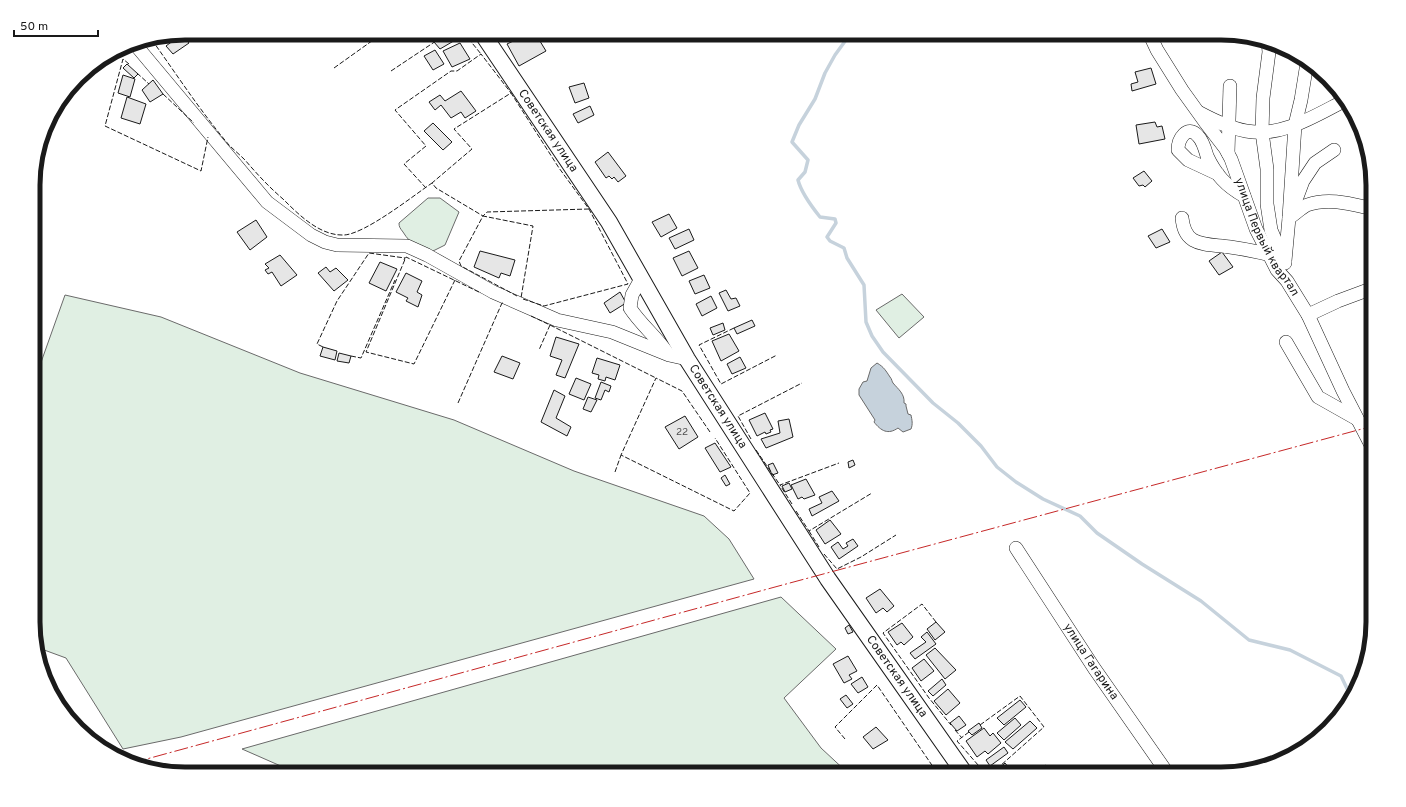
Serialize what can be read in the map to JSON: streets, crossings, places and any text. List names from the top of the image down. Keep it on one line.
{"streets":{"main road":["Советская улица"],"street":["улица Первый квартал","улица Гагарина"]},"house_numbers":["22"],"scale_bar":"50 m"}
